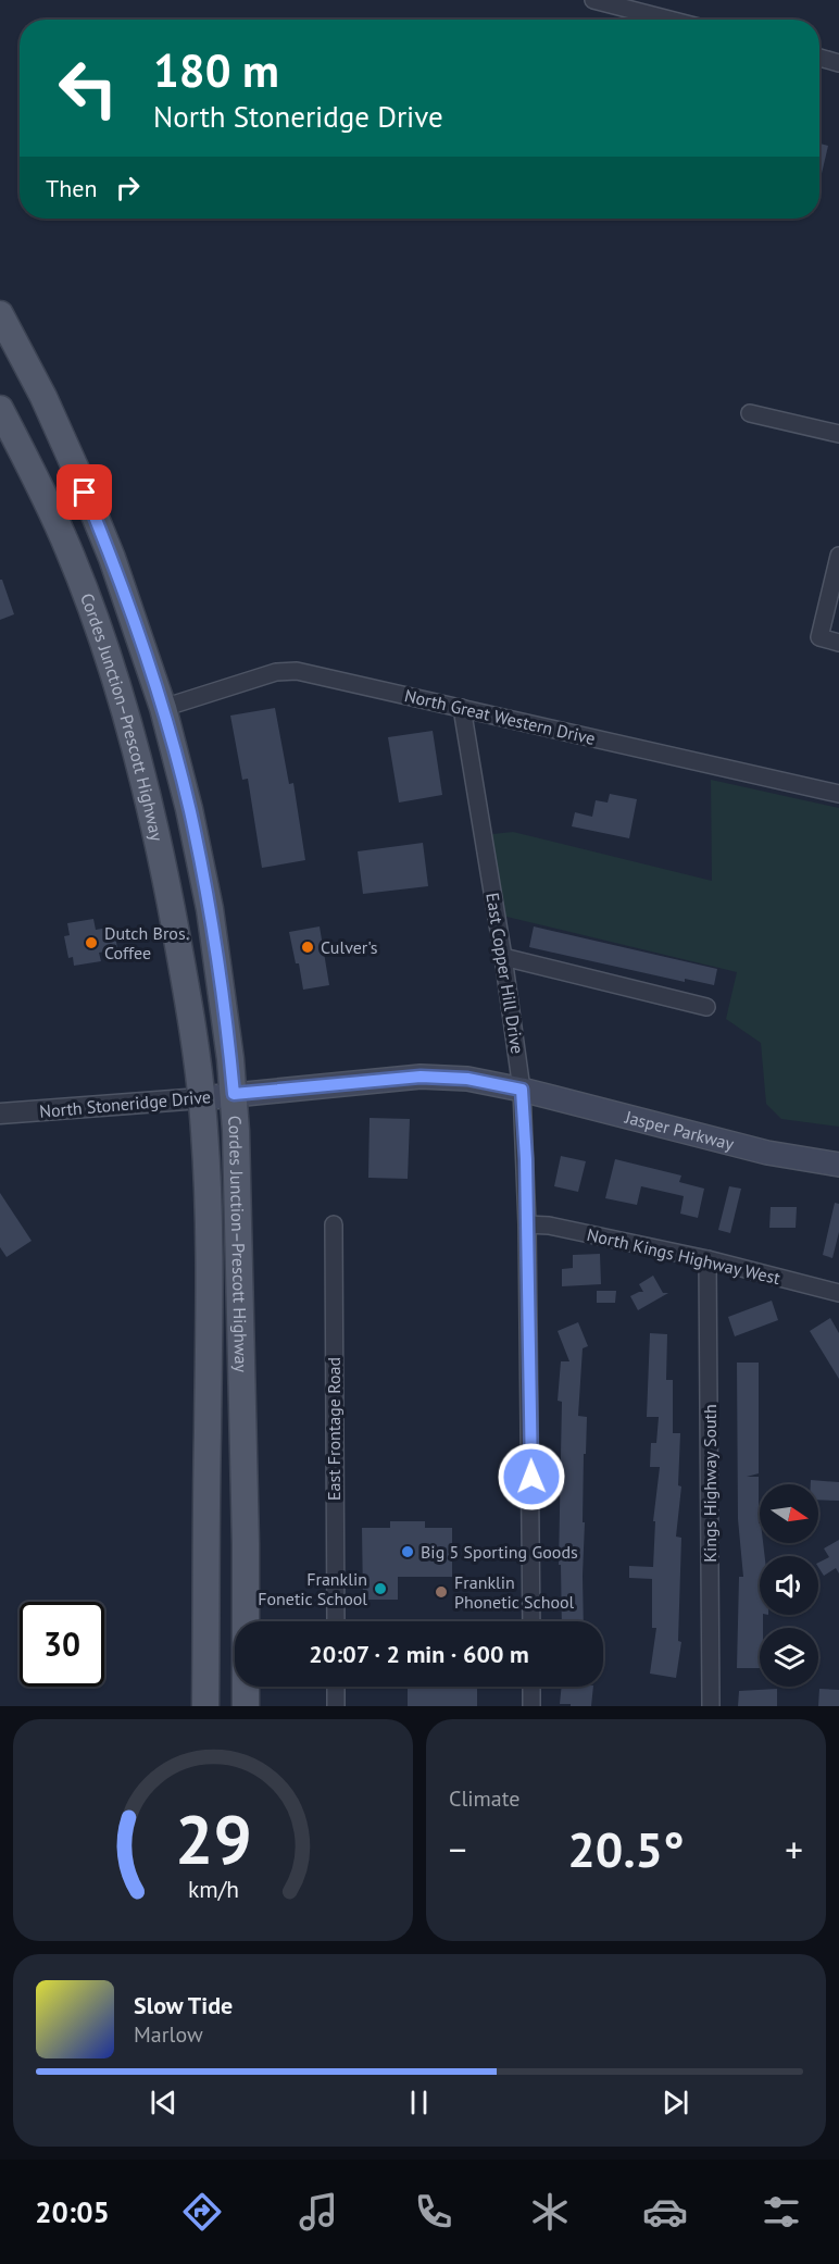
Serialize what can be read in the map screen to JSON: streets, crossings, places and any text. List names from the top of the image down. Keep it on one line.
{"streets":{"main road":["Cordes Junction–Prescott Highway","North Stoneridge Drive","Jasper Parkway"],"street":["North Great Western Drive","East Copper Hill Drive","North Kings Highway West","East Frontage Road","Kings Highway South"]},"crossings":[["North Great Western Drive","Cordes Junction–Prescott Highway"],["North Great Western Drive","East Copper Hill Drive"],["Cordes Junction–Prescott Highway","North Stoneridge Drive"],["East Copper Hill Drive","North Stoneridge Drive"],["East Copper Hill Drive","Jasper Parkway"],["East Copper Hill Drive","North Kings Highway West"],["North Stoneridge Drive","Jasper Parkway"],["North Kings Highway West","Kings Highway South"]],"places":["Dutch Bros. Coffee","Culver's","Big 5 Sporting Goods","Franklin Fonetic School","Franklin Phonetic School"],"north":"right","page":{"turn":["180 m","North Stoneridge Drive"],"then":"Then","limit":"30","trip":"20:07 · 2 min · 600 m","tile":"Climate","heat":["−","20.5°","+"],"song":["Slow Tide","Marlow"],"tabs":"20:05","gauge":["29","km/h"]}}
